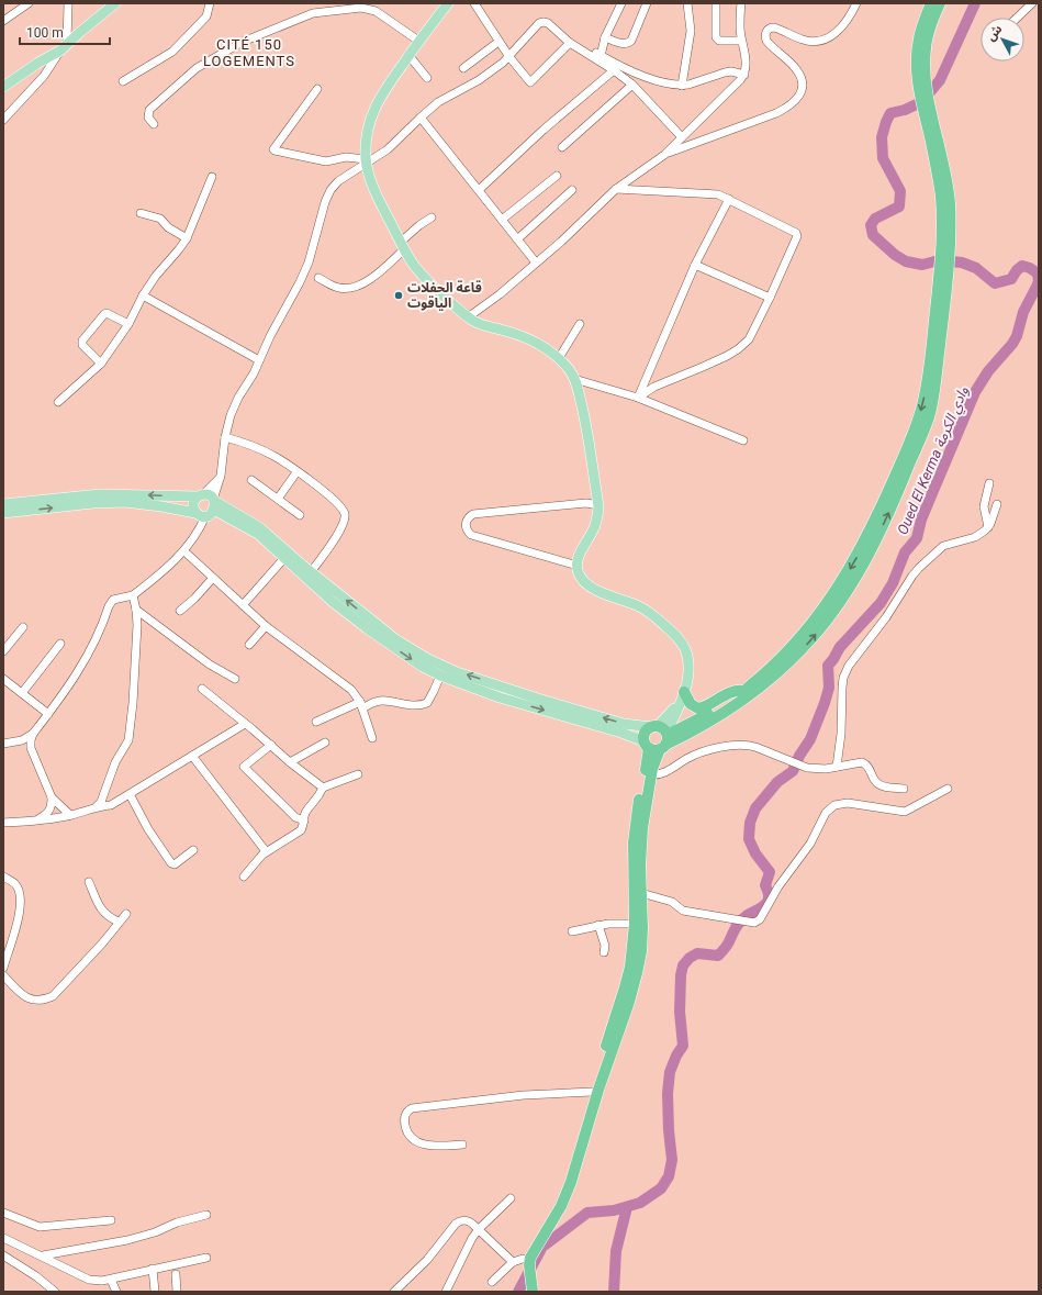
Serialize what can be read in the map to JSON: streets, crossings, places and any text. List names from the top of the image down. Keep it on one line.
{"districts":["CITÉ 150 LOGEMENTS"],"water":["Oued El Kerma وادي الكرمة"],"places":["قاعة الحفلات الياقوت"],"scale_bar":"100 m","north":"top left"}
